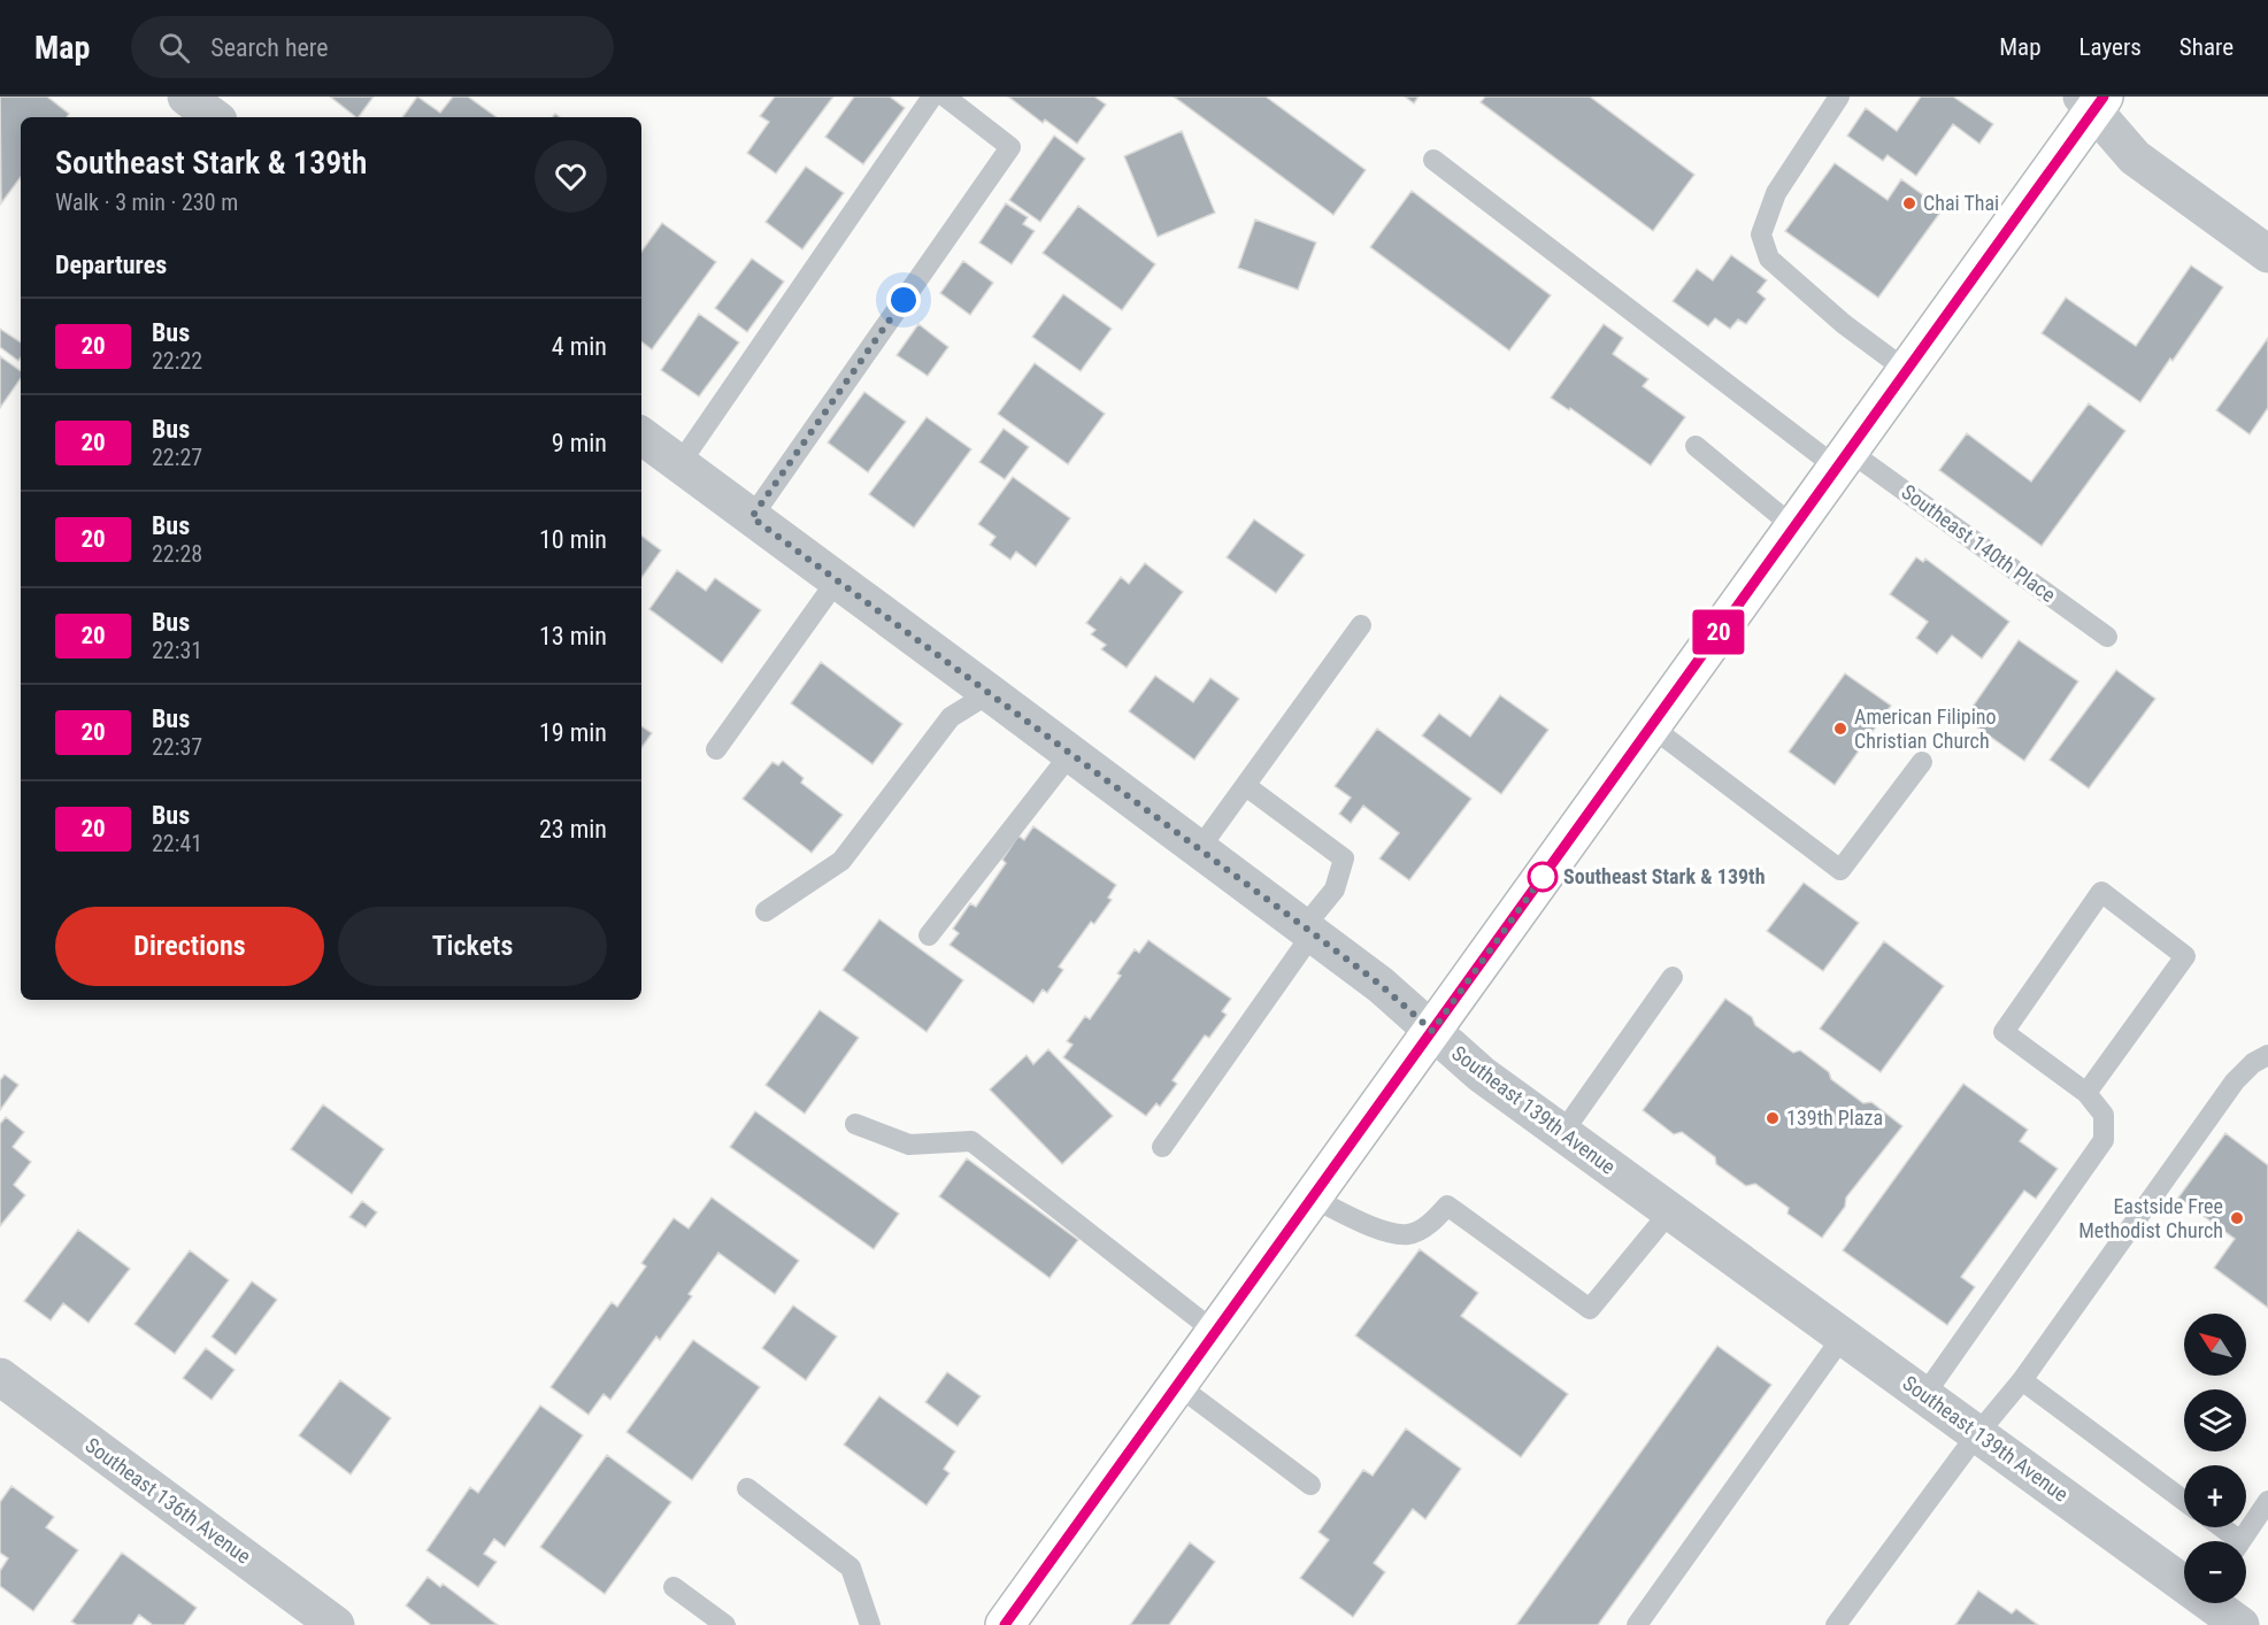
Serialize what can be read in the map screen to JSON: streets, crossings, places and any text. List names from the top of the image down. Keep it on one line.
{"streets":{"street":["Southeast 139th Avenue","Southeast 136th Avenue"],"lane":["Southeast 140th Place"]},"places":["Chai Thai","American Filipino Christian Church","Southeast Stark & 139th","139th Plaza","Eastside Free Methodist Church"],"lines":["bus line 20"],"north":"top left","page":{"header":"Map","search":"Search here","nav":["Map","Layers","Share"],"on_map":"20","heading":[["Southeast Stark & 139th","Walk · 3 min · 230 m"],"Departures"],"list":[{"mark":"20","name":"Bus","note":"22:22","value":"4 min"},{"mark":"20","name":"Bus","note":"22:27","value":"9 min"},{"mark":"20","name":"Bus","note":"22:28","value":"10 min"},{"mark":"20","name":"Bus","note":"22:31","value":"13 min"},{"mark":"20","name":"Bus","note":"22:37","value":"19 min"},{"mark":"20","name":"Bus","note":"22:41","value":"23 min"}],"buttons":["Directions","Tickets"],"map_buttons":["+","−"]}}
